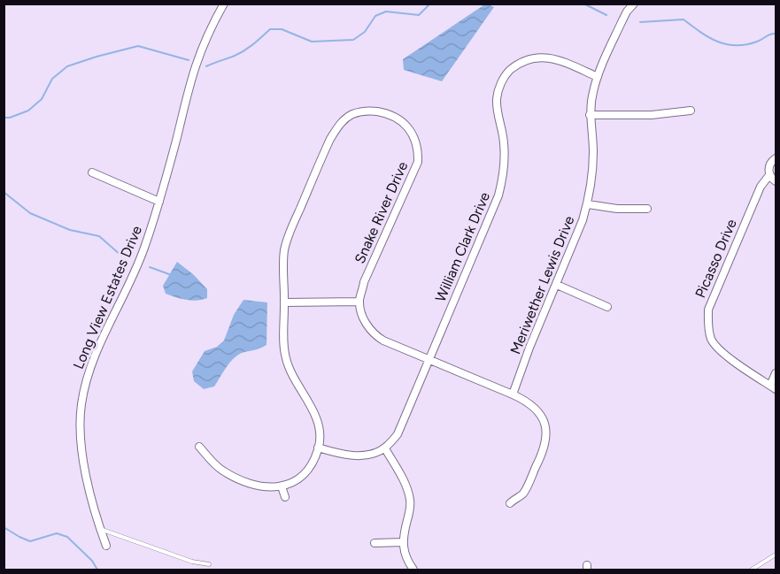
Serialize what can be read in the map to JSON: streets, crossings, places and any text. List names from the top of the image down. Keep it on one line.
{"streets":{"street":["Snake River Drive","William Clark Drive","Picasso Drive","Meriwether Lewis Drive","Long View Estates Drive"]},"crossings":[["William Clark Drive","Meriwether Lewis Drive"]]}
